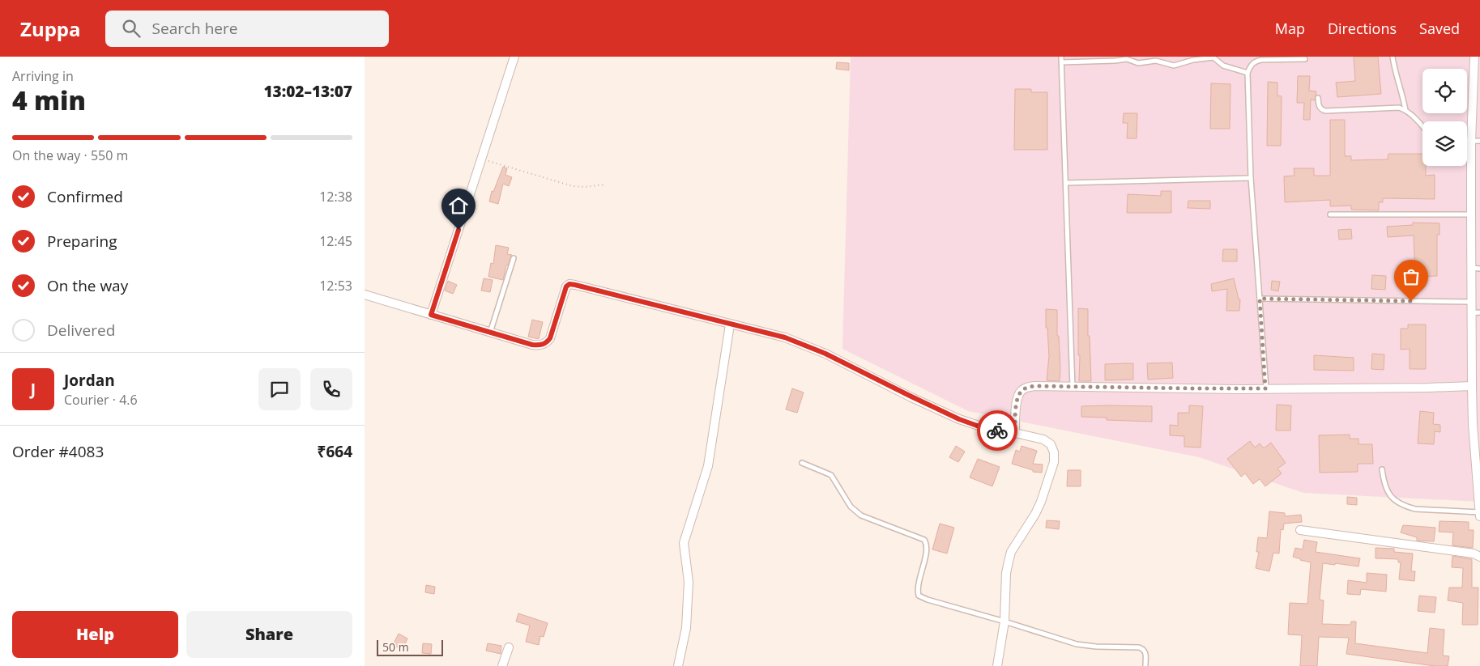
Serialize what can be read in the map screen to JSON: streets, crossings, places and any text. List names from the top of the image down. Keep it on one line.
{"scale_bar":"50 m","page":{"header":"Zuppa","search":"Search here","nav":["Map","Directions","Saved"],"heading":["4 min","Arriving in","13:02–13:07"],"panel":["Jordan","Courier · 4.6","Order #4083","₹664"],"bar":"On the way · 550 m","list":[["Confirmed","12:38"],["Preparing","12:45"],["On the way","12:53"],"Delivered"],"round":"J","buttons":["Help","Share"],"scale":"50 m"}}
